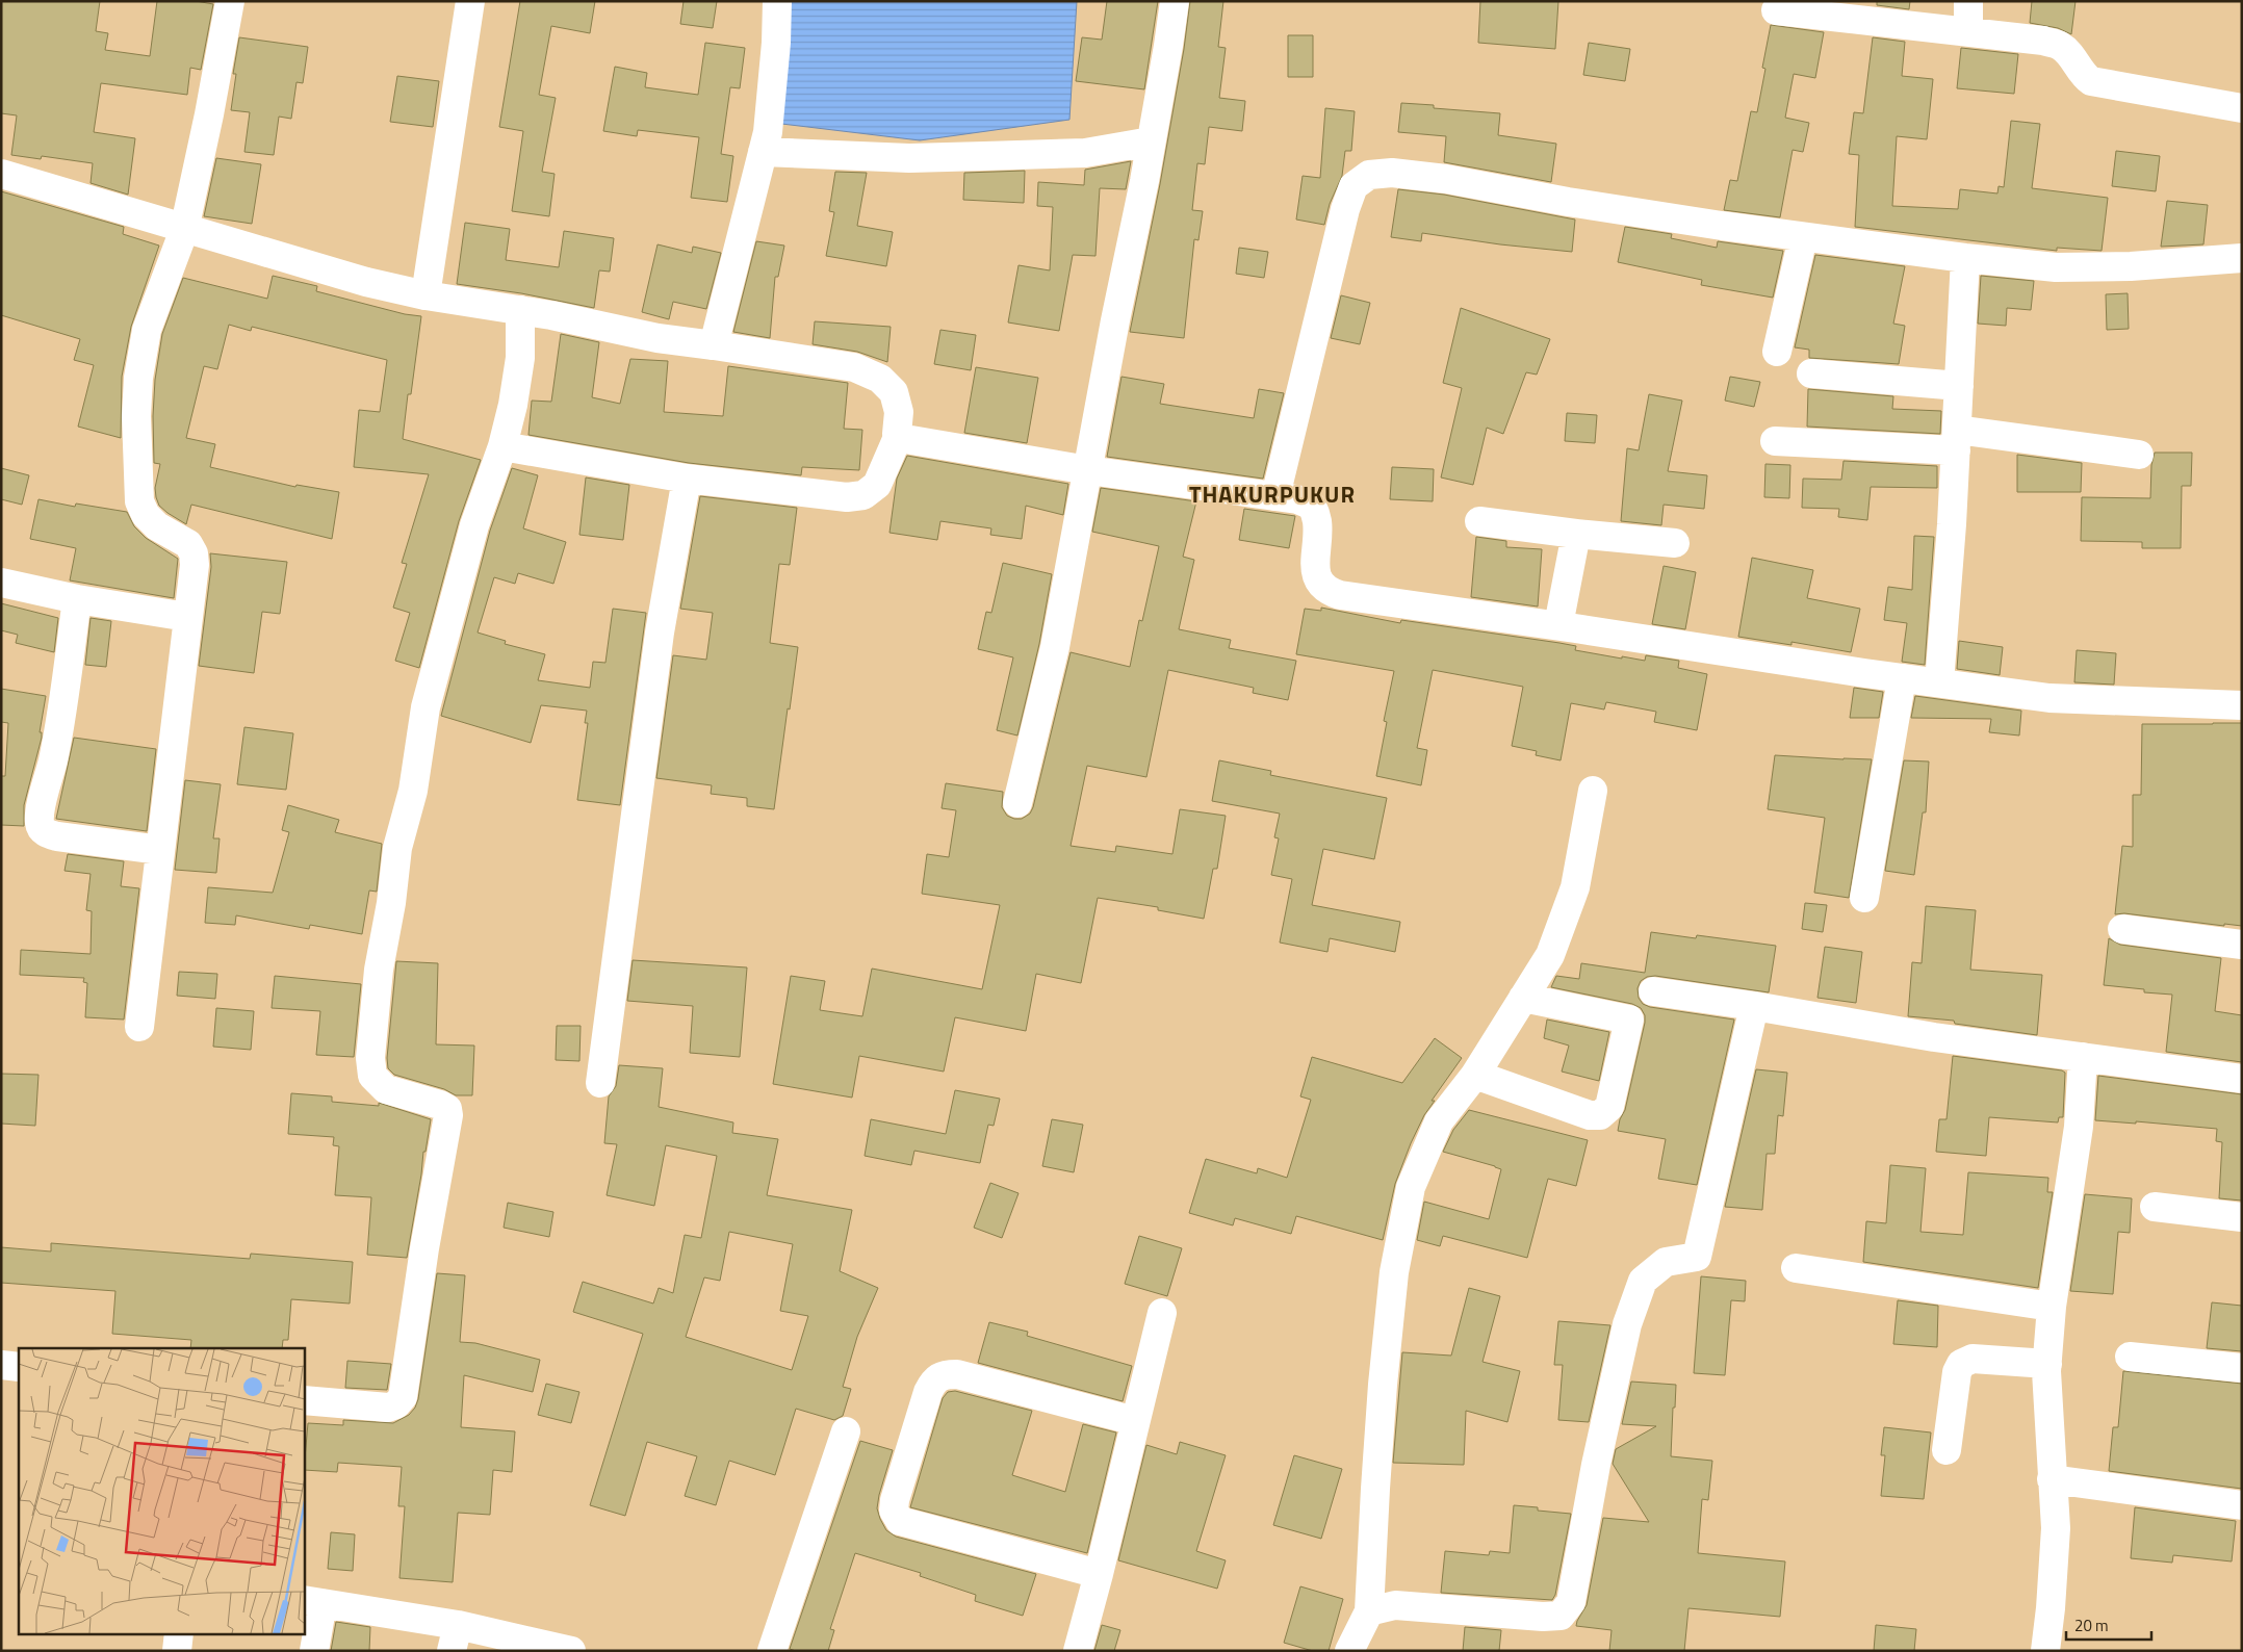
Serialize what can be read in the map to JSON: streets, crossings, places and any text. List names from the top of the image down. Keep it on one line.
{"districts":["THAKURPUKUR"],"scale_bar":"20 m"}
